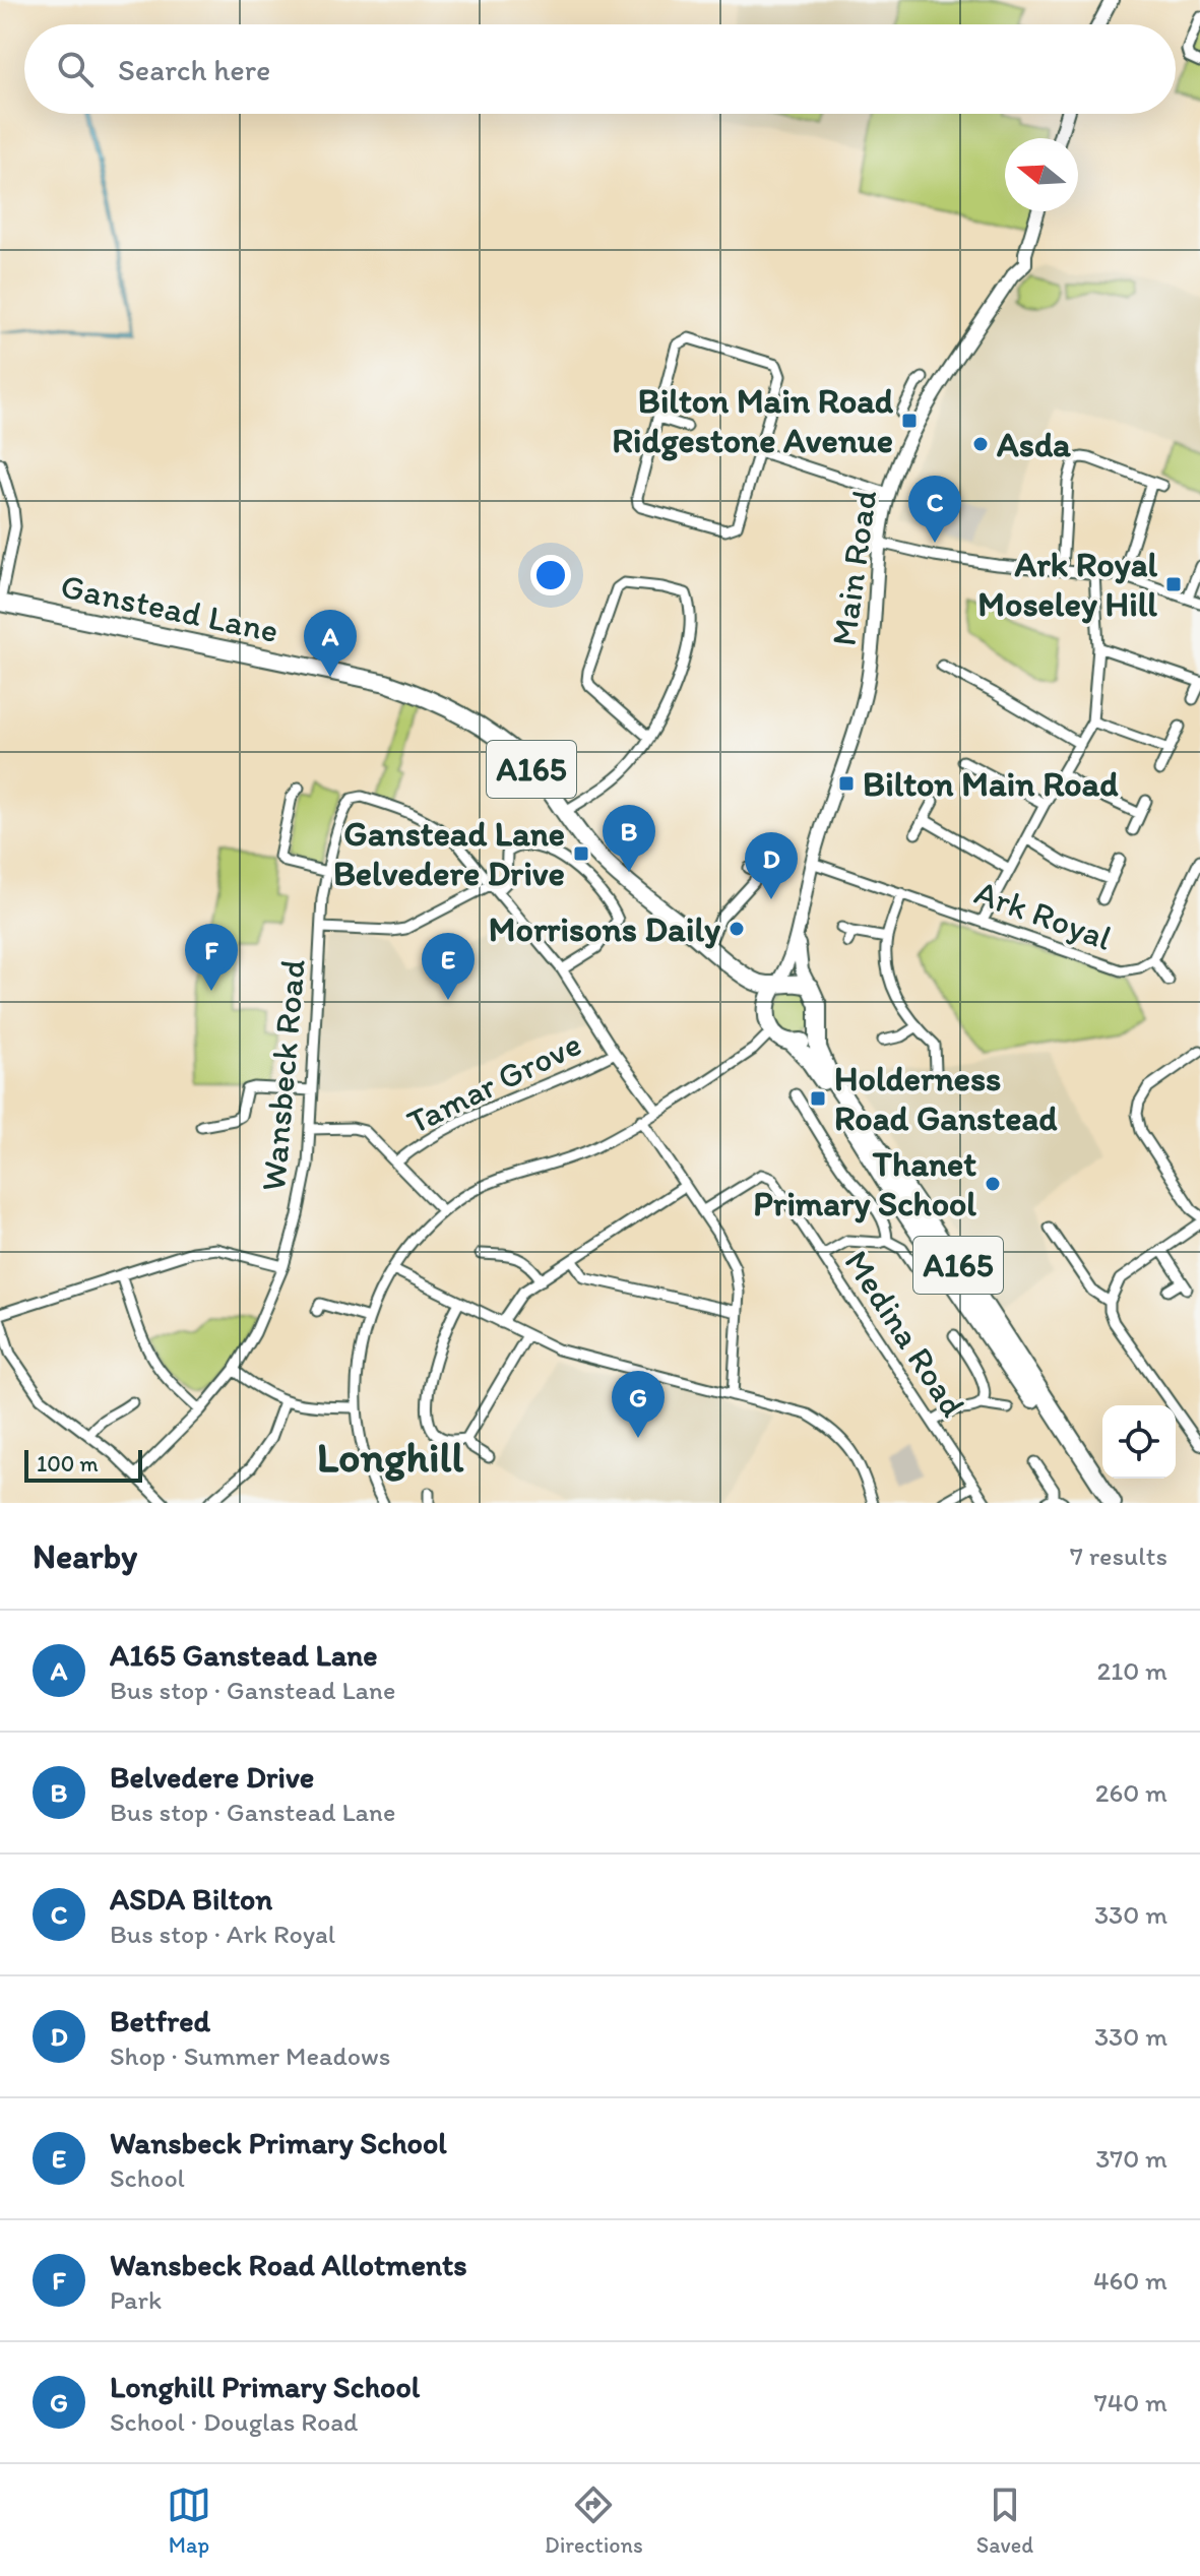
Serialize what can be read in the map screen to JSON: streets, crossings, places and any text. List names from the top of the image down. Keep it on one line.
{"streets":{"highway":["Ganstead Lane","A165"],"main road":["Main Road"],"street":["Ark Royal","Wansbeck Road","Tamar Grove","Medina Road"]},"crossings":[["Main Road","Ganstead Lane"],["Main Road","A165"],["Main Road","Ark Royal"],["Ganstead Lane","A165"],["Wansbeck Road","Tamar Grove"]],"districts":["Longhill"],"places":{"transit":["Bilton Main Road Ridgestone Avenue","Ark Royal Moseley Hill","Bilton Main Road","Ganstead Lane Belvedere Drive","Holderness Road Ganstead"],"other":["Asda","Morrisons Daily","Thanet Primary School"]},"scale_bar":"100 m","north":"left","page":{"search":"Search here","pins":["C","A","B","D","F","E","G"],"scale":"100 m","heading":["Nearby","7 results"],"list":[{"mark":"A","name":"A165 Ganstead Lane","note":"Bus stop · Ganstead Lane","value":"210 m"},{"mark":"B","name":"Belvedere Drive","note":"Bus stop · Ganstead Lane","value":"260 m"},{"mark":"C","name":"ASDA Bilton","note":"Bus stop · Ark Royal","value":"330 m"},{"mark":"D","name":"Betfred","note":"Shop · Summer Meadows","value":"330 m"},{"mark":"E","name":"Wansbeck Primary School","note":"School","value":"370 m"},{"mark":"F","name":"Wansbeck Road Allotments","note":"Park","value":"460 m"},{"mark":"G","name":"Longhill Primary School","note":"School · Douglas Road","value":"740 m"}],"nav":["Map","Directions","Saved"]}}
